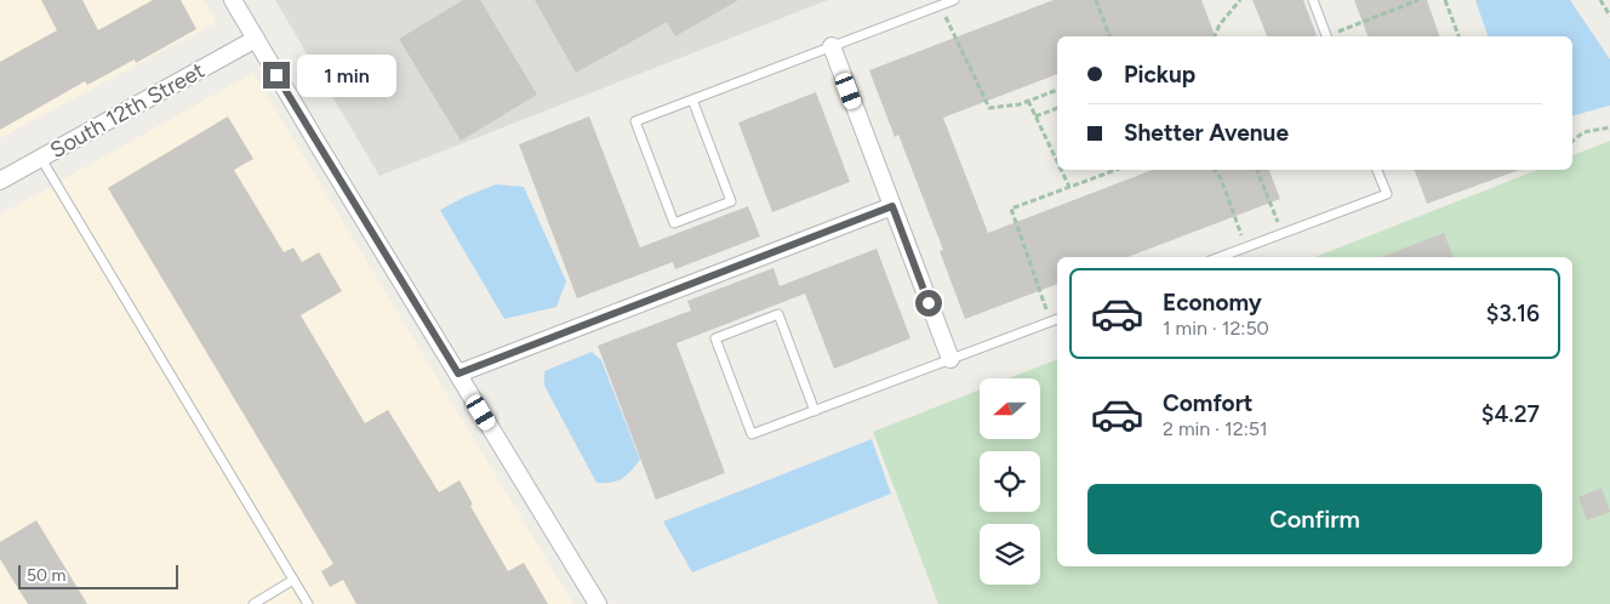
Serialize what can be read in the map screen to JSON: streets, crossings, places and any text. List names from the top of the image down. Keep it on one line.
{"streets":{"street":["South 12th Street"]},"scale_bar":"50 m","north":"left","page":{"banner":["Pickup","Shetter Avenue"],"bubble":"1 min","list":[{"name":"Economy","note":"1 min · 12:50","value":"$3.16"},{"name":"Comfort","note":"2 min · 12:51","value":"$4.27"}],"buttons":"Confirm","scale":"50 m"}}
